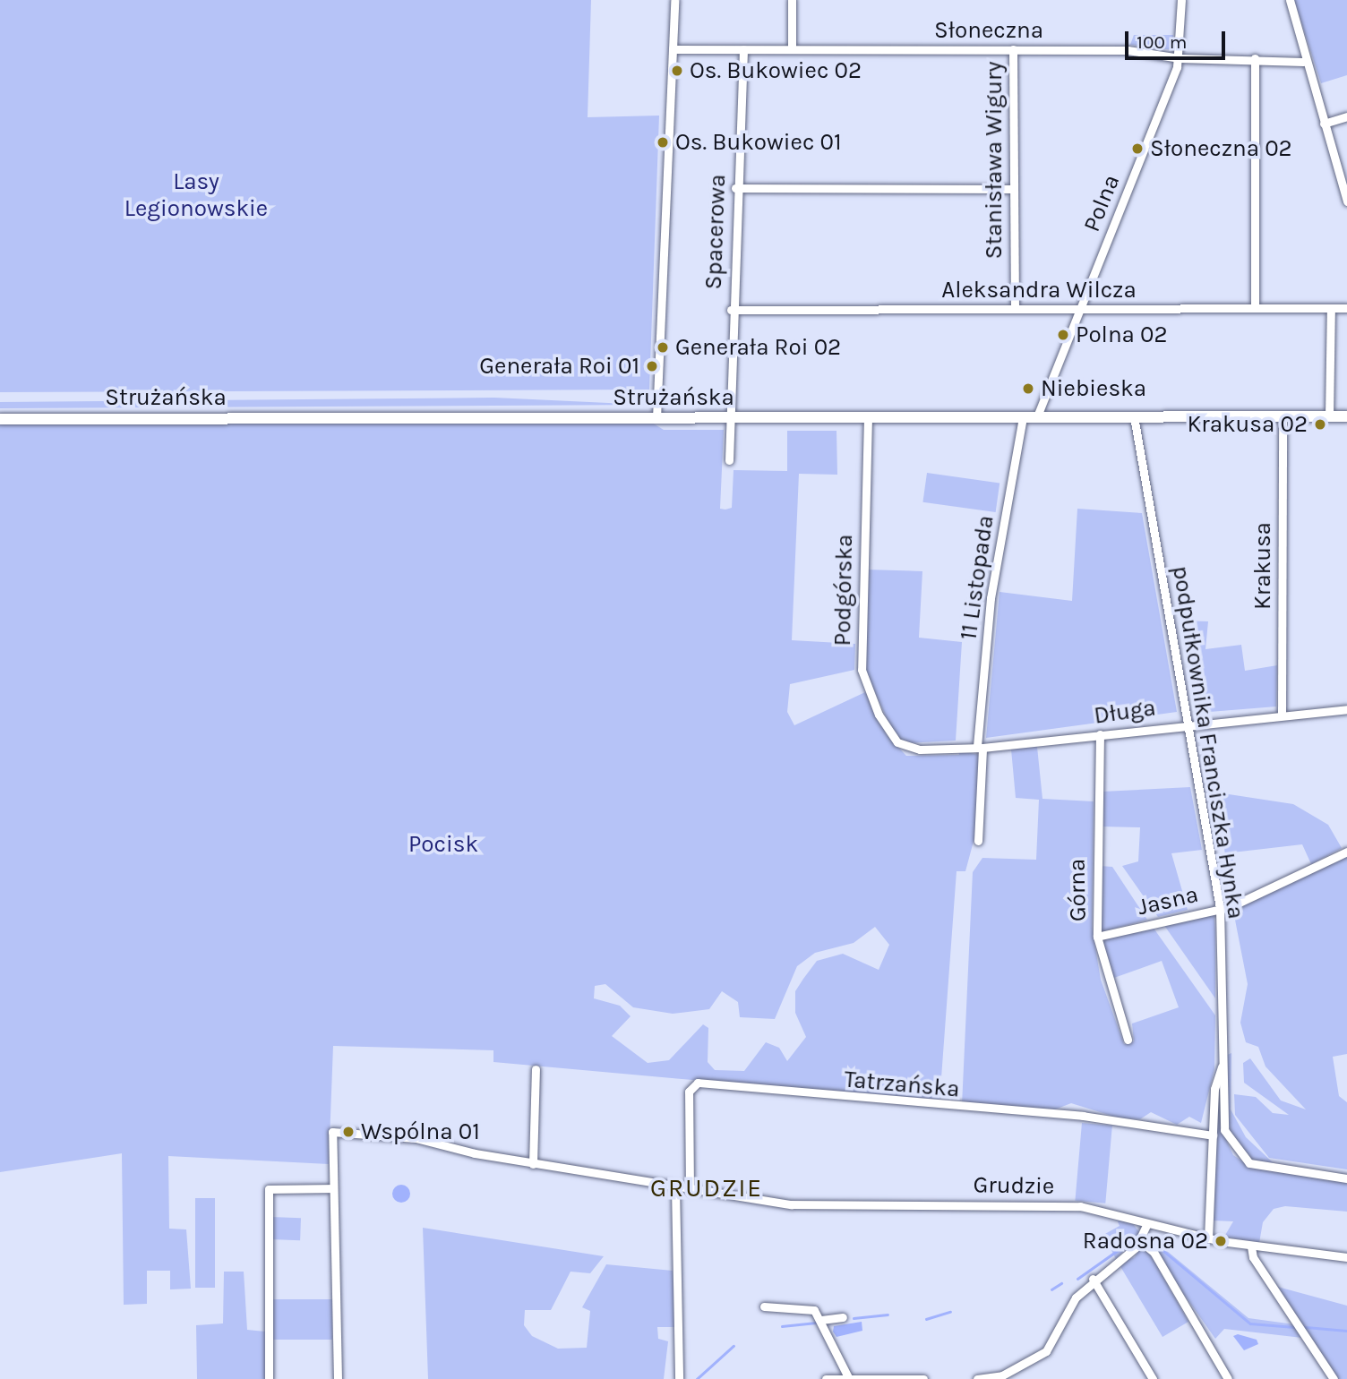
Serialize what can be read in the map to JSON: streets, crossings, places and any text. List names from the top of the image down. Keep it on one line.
{"streets":{"main road":["Strużańska"],"street":["Słoneczna","Stanisława Wigury","Polna","Spacerowa","Aleksandra Wilcza","Krakusa","11 Listopada","Podgórska","Długa","podpułkownika Franciszka Hynka","Górna","Jasna","Tatrzańska","Grudzie"]},"crossings":[["Słoneczna","Stanisława Wigury"],["Słoneczna","Polna"],["Słoneczna","Spacerowa"],["Stanisława Wigury","Aleksandra Wilcza"],["Polna","Aleksandra Wilcza"],["Polna","Strużańska"],["Spacerowa","Aleksandra Wilcza"],["Spacerowa","Strużańska"],["Strużańska","Krakusa"],["Strużańska","11 Listopada"],["Strużańska","Podgórska"],["Strużańska","podpułkownika Franciszka Hynka"],["Krakusa","Długa"],["11 Listopada","Długa"],["Podgórska","Długa"],["Długa","podpułkownika Franciszka Hynka"],["Długa","Górna"],["podpułkownika Franciszka Hynka","Jasna"],["Górna","Jasna"],["Tatrzańska","Grudzie"]],"districts":["GRUDZIE"],"parks":["Lasy Legionowskie","Pocisk"],"places":["Os. Bukowiec 02","Os. Bukowiec 01","Słoneczna 02","Polna 02","Generała Roi 02","Generała Roi 01","Niebieska","Krakusa 02","Wspólna 01","Radosna 02"],"scale_bar":"100 m"}
